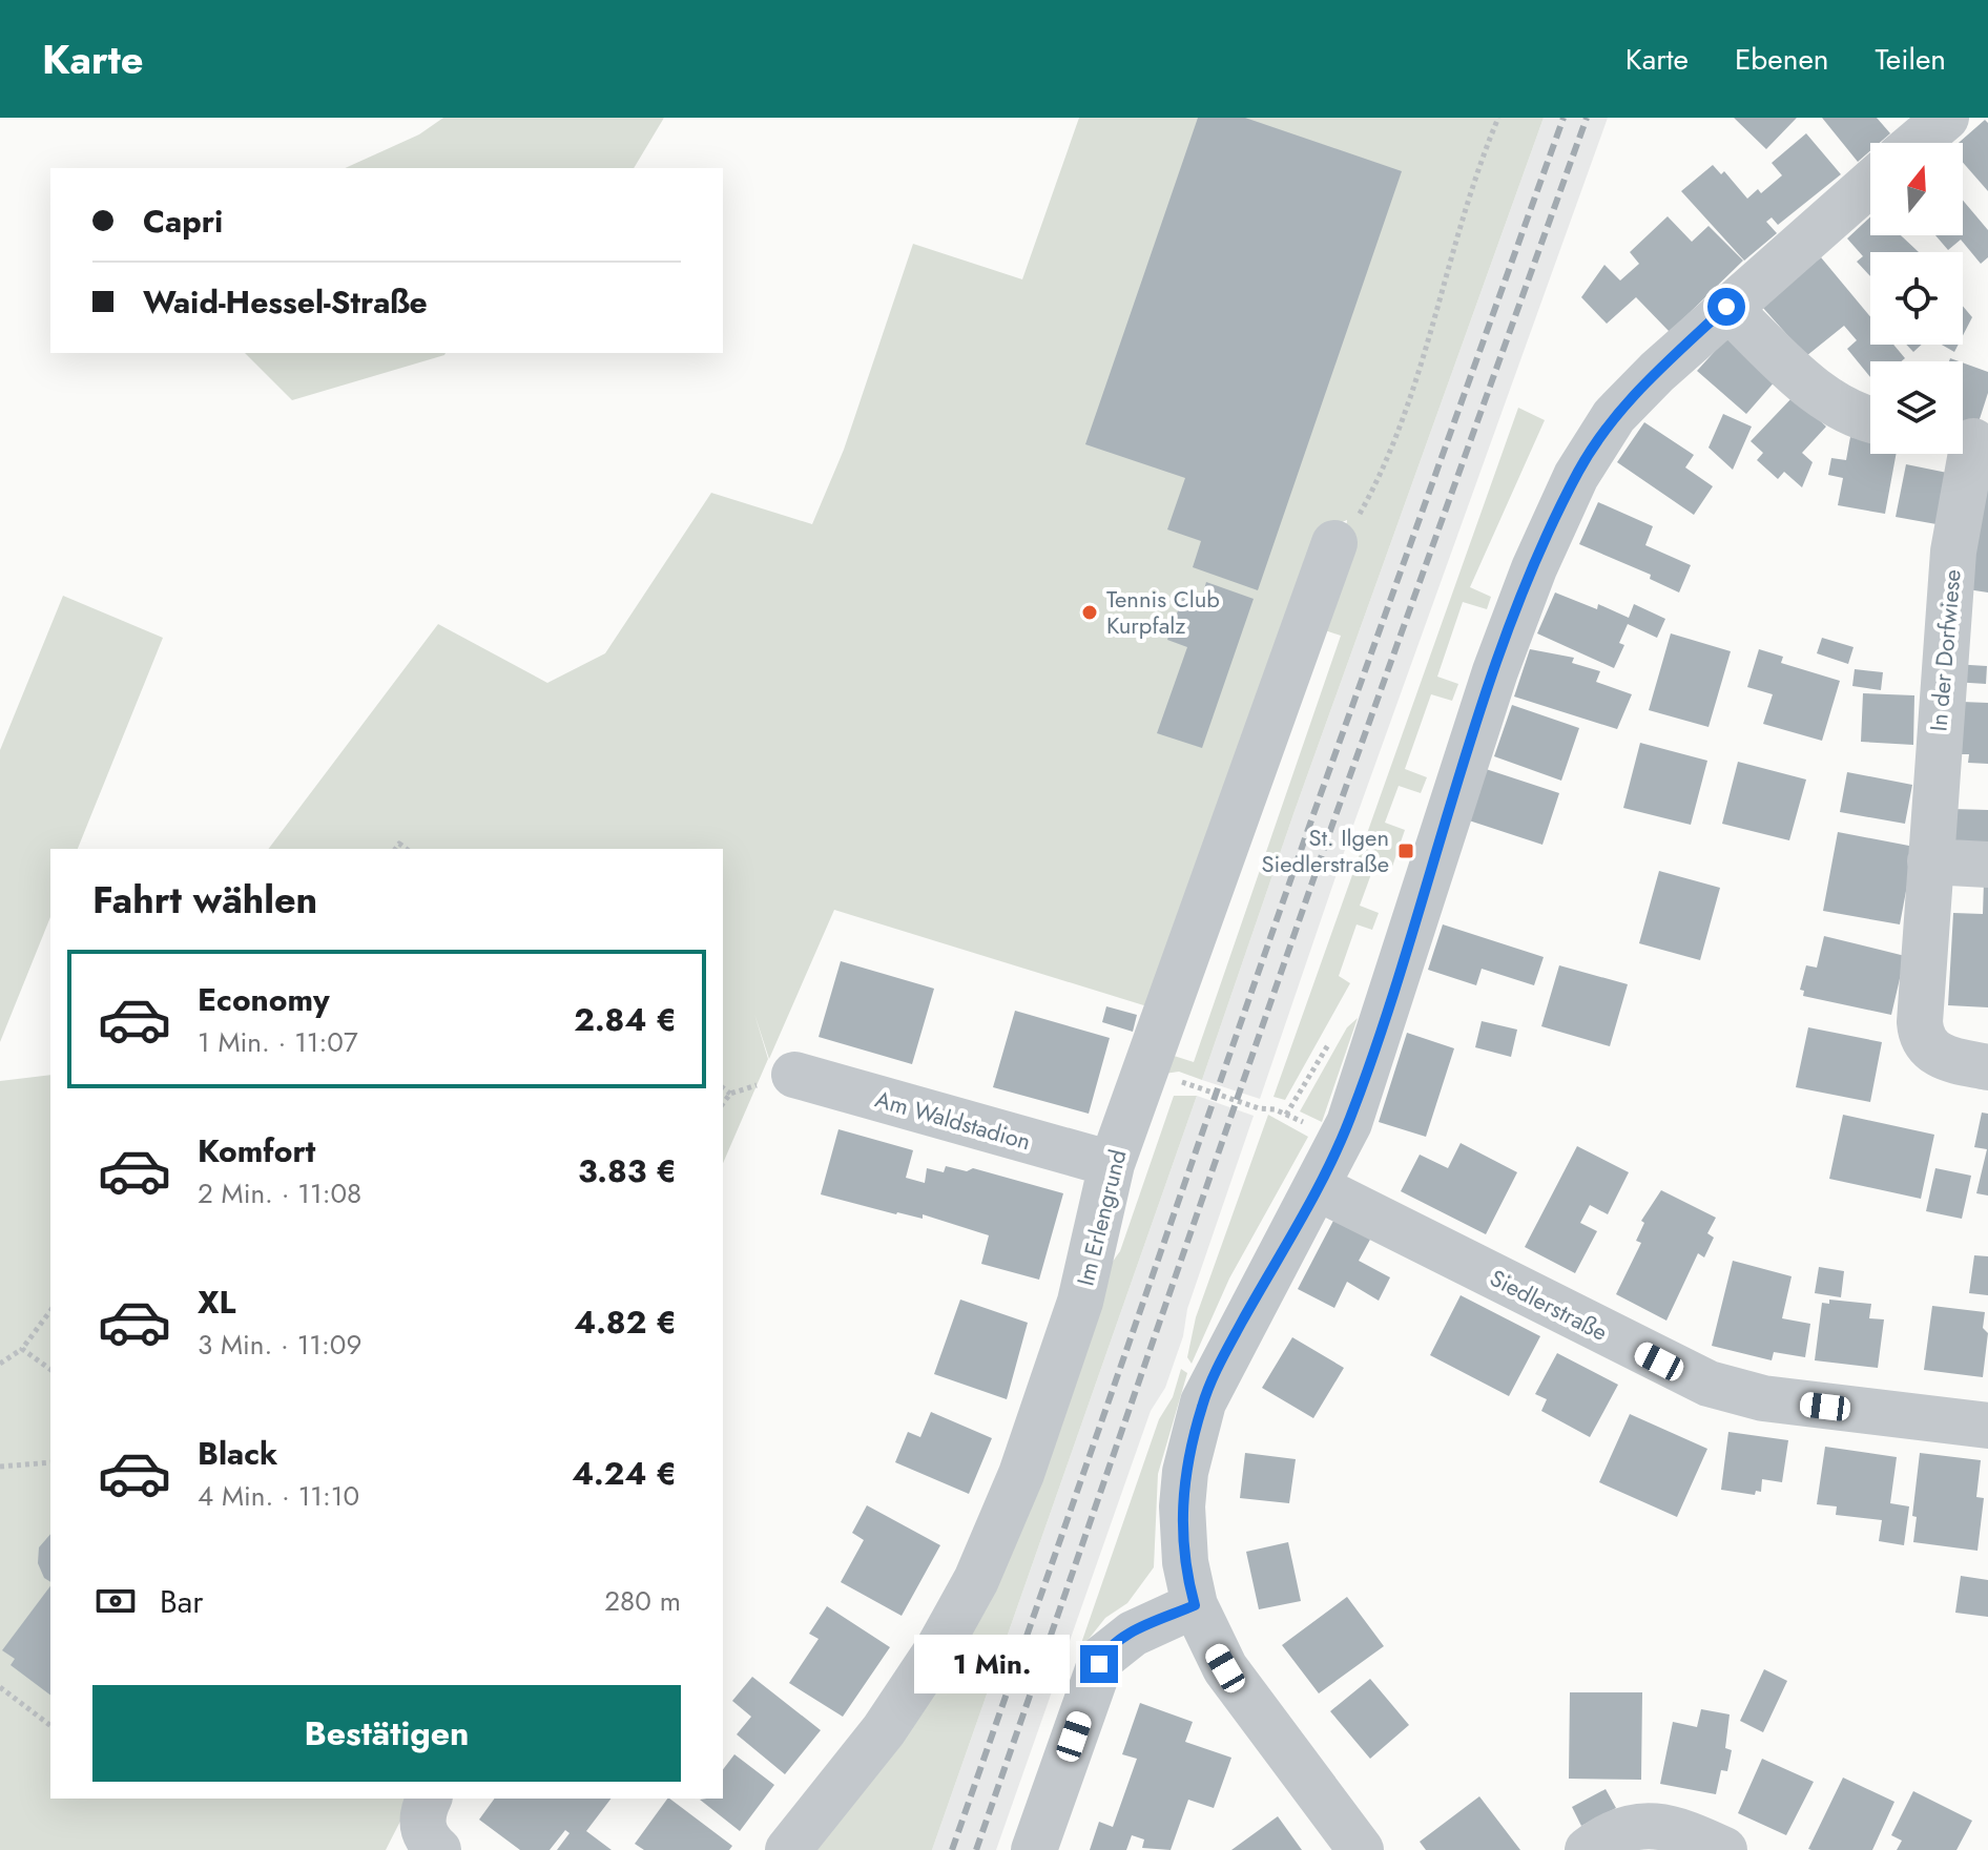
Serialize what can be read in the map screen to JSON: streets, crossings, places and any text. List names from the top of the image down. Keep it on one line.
{"streets":{"street":["In der Dorfwiese","Am Waldstadion","Im Erlengrund","Siedlerstraße"]},"crossings":[["Am Waldstadion","Im Erlengrund"]],"places":{"other":["Tennis Club Kurpfalz"],"transit":["St. Ilgen Siedlerstraße"]},"north":"top","page":{"header":"Karte","nav":["Karte","Ebenen","Teilen"],"banner":["Capri","Waid-Hessel-Straße"],"heading":"Fahrt wählen","list":[{"name":"Economy","note":"1 Min. · 11:07","value":"2.84 €"},{"name":"Komfort","note":"2 Min. · 11:08","value":"3.83 €"},{"name":"XL","note":"3 Min. · 11:09","value":"4.82 €"},{"name":"Black","note":"4 Min. · 11:10","value":"4.24 €"}],"pay":["Bar","280 m"],"bubble":"1 Min.","buttons":"Bestätigen"}}
